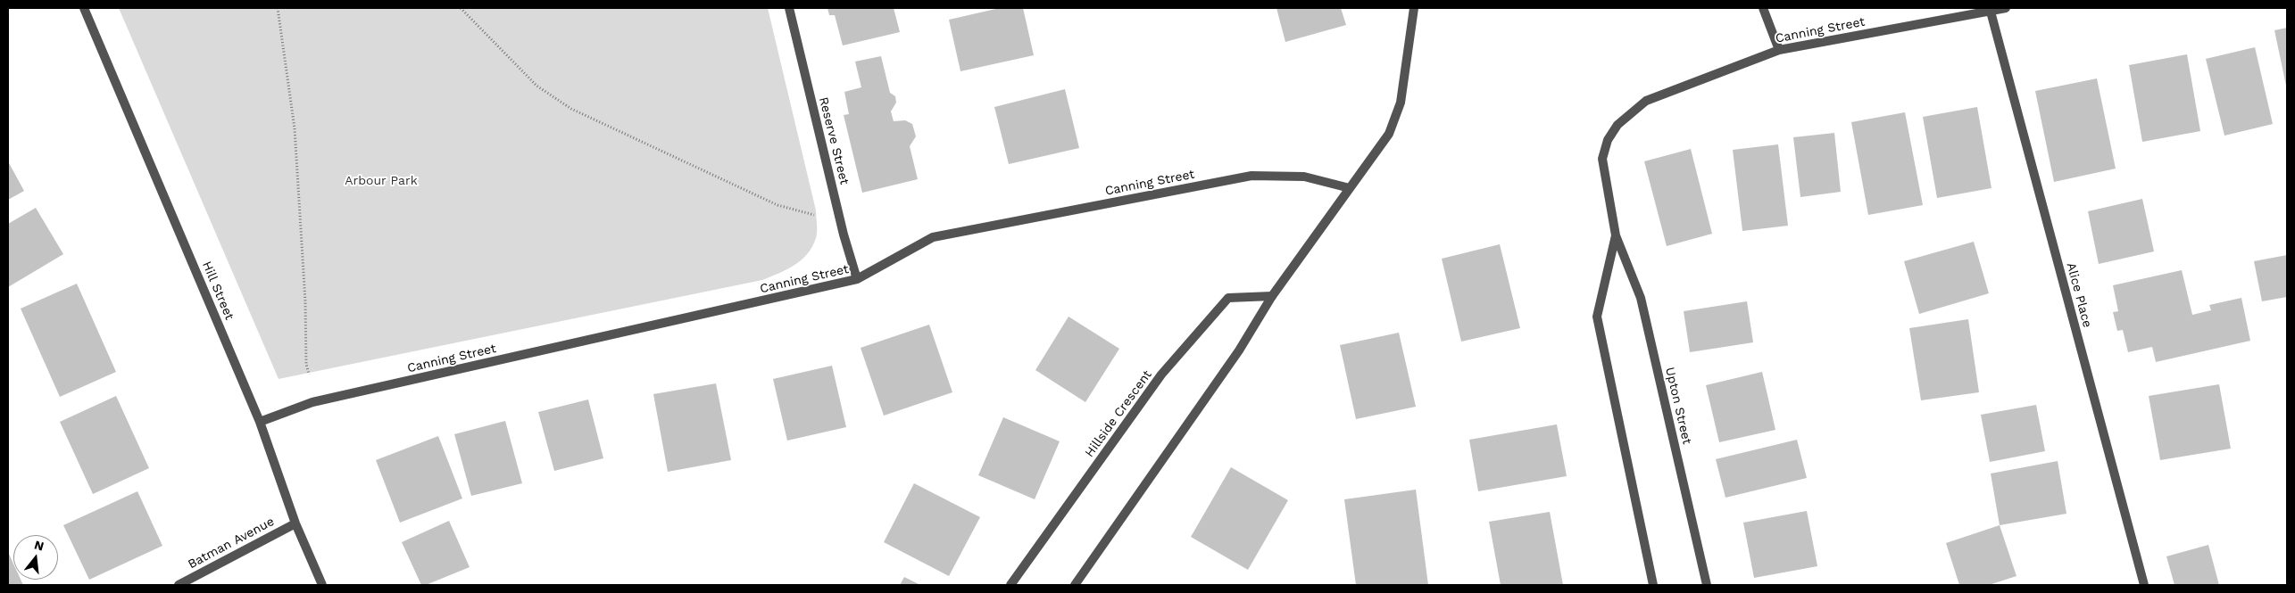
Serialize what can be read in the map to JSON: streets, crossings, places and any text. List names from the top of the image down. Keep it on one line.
{"streets":{"street":["Canning Street","Reserve Street","Hill Street","Alice Place","Upton Street","Hillside Crescent","Batman Avenue"]},"crossings":[["Canning Street","Reserve Street"],["Canning Street","Hill Street"],["Canning Street","Alice Place"],["Canning Street","Upton Street"],["Hill Street","Batman Avenue"]],"parks":["Arbour Park"],"north":"top"}
